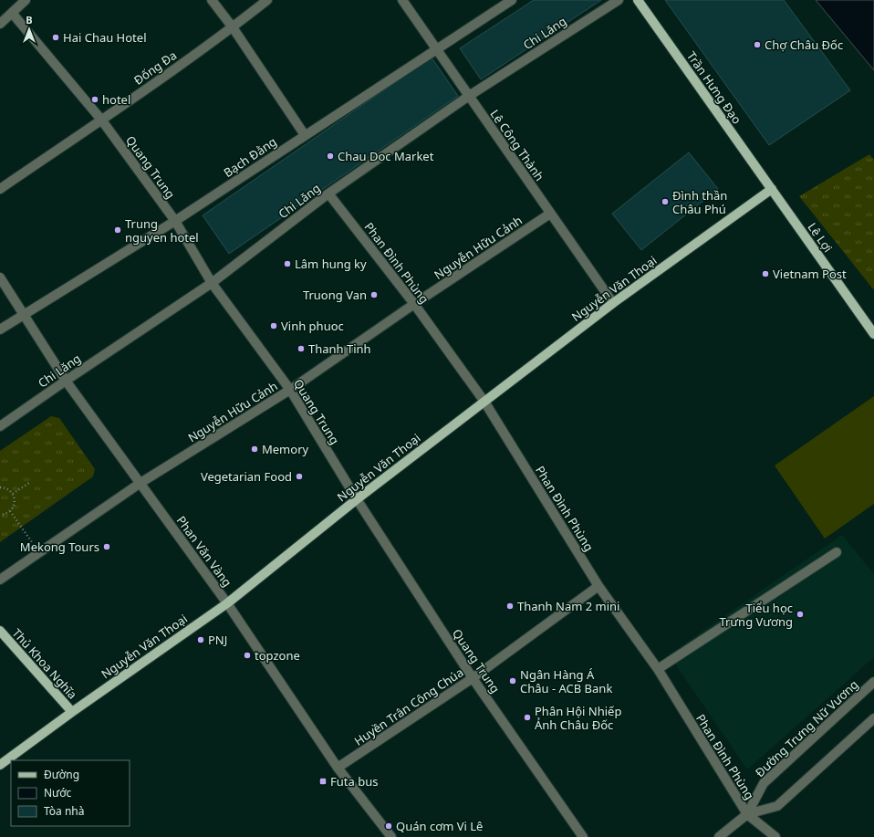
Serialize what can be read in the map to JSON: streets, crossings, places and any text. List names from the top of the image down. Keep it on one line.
{"streets":{"main road":["Trần Hưng Đạo","Lê Lợi","Nguyễn Văn Thoại","Thủ Khoa Nghĩa"],"street":["Chi Lăng","Đống Đa","Lê Công Thành","Bạch Đằng","Quang Trung","Nguyễn Hữu Cảnh","Phan Đình Phùng","Phan Văn Vàng","Huyền Trân Công Chúa","Đường Trưng Nữ Vương"]},"crossings":[["Chi Lăng","Lê Công Thành"],["Chi Lăng","Quang Trung"],["Chi Lăng","Phan Đình Phùng"],["Chi Lăng","Phan Văn Vàng"],["Đống Đa","Quang Trung"],["Trần Hưng Đạo","Lê Lợi"],["Trần Hưng Đạo","Nguyễn Văn Thoại"],["Lê Công Thành","Bạch Đằng"],["Lê Công Thành","Nguyễn Hữu Cảnh"],["Lê Công Thành","Nguyễn Văn Thoại"],["Bạch Đằng","Quang Trung"],["Bạch Đằng","Phan Văn Vàng"],["Quang Trung","Nguyễn Hữu Cảnh"],["Quang Trung","Nguyễn Văn Thoại"],["Quang Trung","Huyền Trân Công Chúa"],["Lê Lợi","Nguyễn Văn Thoại"],["Nguyễn Hữu Cảnh","Phan Đình Phùng"],["Nguyễn Hữu Cảnh","Phan Văn Vàng"],["Phan Đình Phùng","Nguyễn Văn Thoại"],["Phan Đình Phùng","Huyền Trân Công Chúa"],["Phan Đình Phùng","Đường Trưng Nữ Vương"],["Nguyễn Văn Thoại","Phan Văn Vàng"],["Nguyễn Văn Thoại","Thủ Khoa Nghĩa"],["Phan Văn Vàng","Huyền Trân Công Chúa"]],"places":{"other":["Hai Chau Hotel","Chợ Châu Đốc","hotel","Chau Doc Market","Đình thần Châu Phú","Trung nguyen hotel","Lâm hung ky","Vietnam Post","Truong Van","Vinh phuoc","Thanh Tinh","Memory","Vegetarian Food","Mekong Tours","Thanh Nam 2 mini","Tiểu học Trưng Vương","PNJ","topzone","Ngân Hàng Á Châu - ACB Bank","Phân Hội Nhiếp Ảnh Châu Đốc","Quán cơm Vi Lê"],"transit":["Futa bus"]},"legend":["Đường","Nước","Tòa nhà"],"north":"top"}
